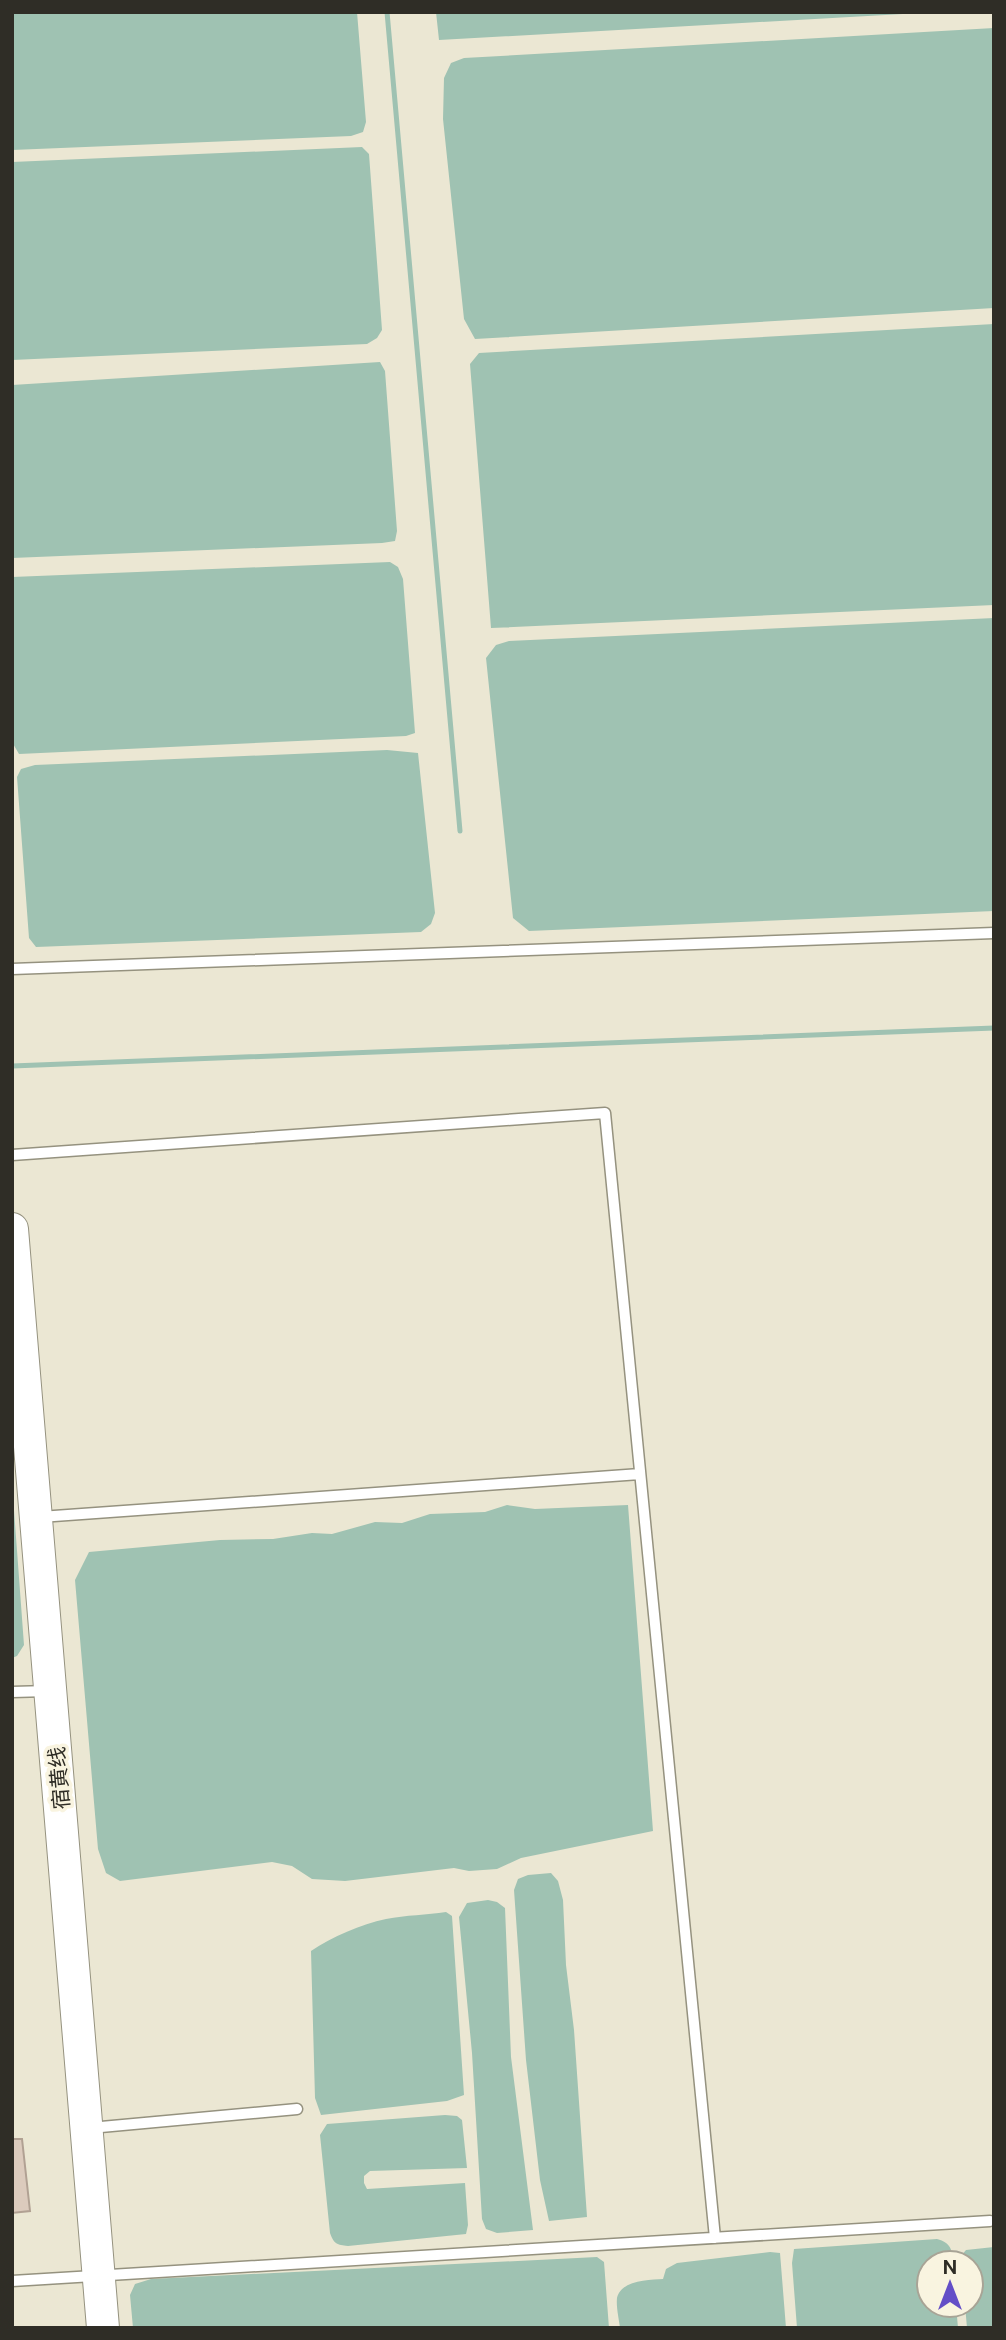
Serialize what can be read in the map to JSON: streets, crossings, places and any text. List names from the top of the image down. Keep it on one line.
{"streets":{"main road":["宿黄线"]},"north":"top"}
